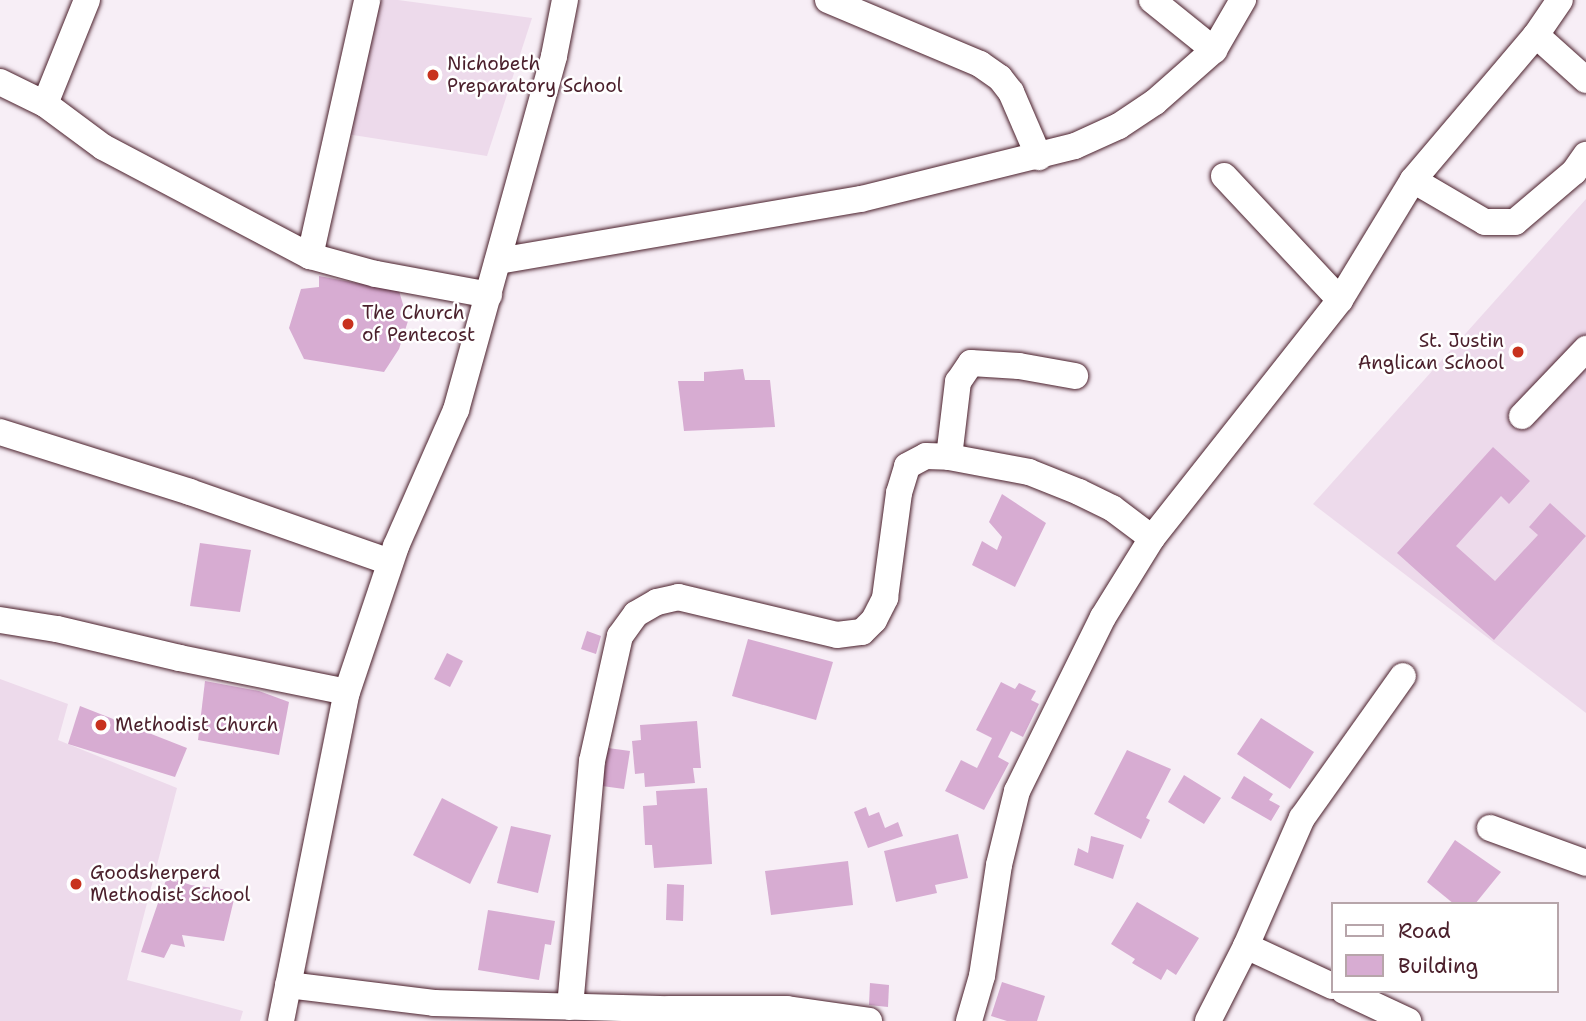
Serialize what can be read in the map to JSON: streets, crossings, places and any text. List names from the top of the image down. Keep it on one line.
{"places":["Nichobeth Preparatory School","The Church of Pentecost","St. Justin Anglican School","Methodist Church","Goodsherperd Methodist School"],"legend":["Road","Building"]}
